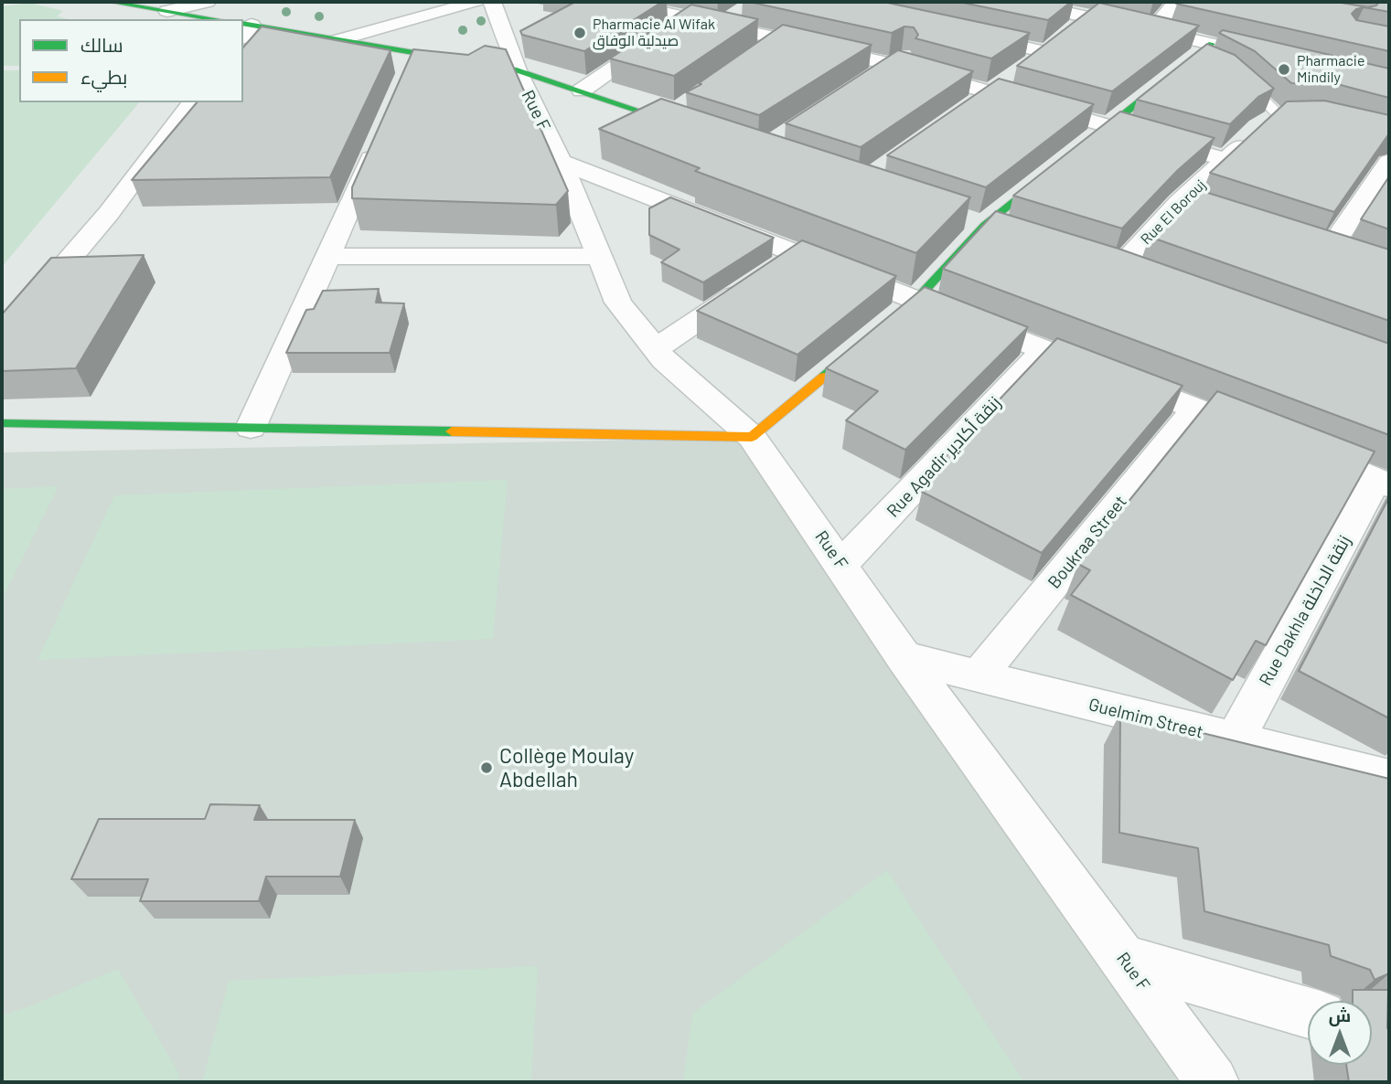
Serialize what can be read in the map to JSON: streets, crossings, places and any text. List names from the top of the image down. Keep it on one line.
{"streets":{"street":["Rue F","Rue El Borouj","Rue Agadir زنقة أكادير","Boukraa Street","Rue Dakhla زنقة الداخلة","Guelmim Street"]},"crossings":[["Rue F","Rue Agadir زنقة أكادير"],["Rue F","Guelmim Street"],["Boukraa Street","Guelmim Street"],["Rue Dakhla زنقة الداخلة","Guelmim Street"]],"places":["Pharmacie Al Wifak صيدلية الوفاق","Pharmacie Mindily","Collège Moulay Abdellah"],"legend":["سالك","بطيء"],"north":"top"}
